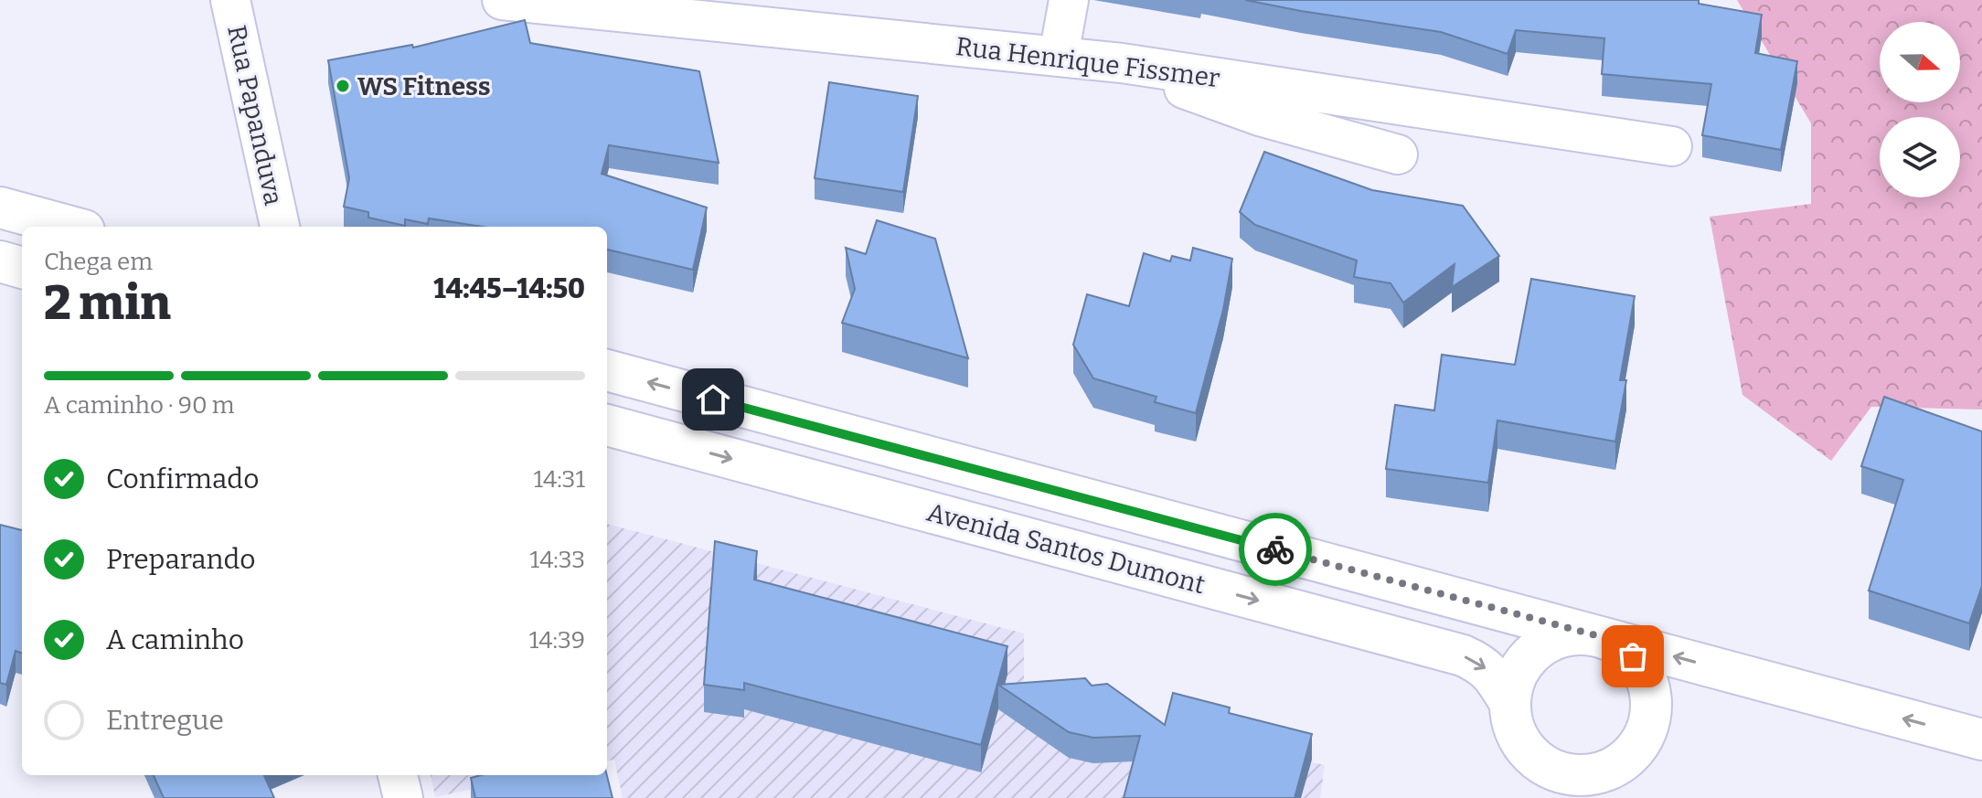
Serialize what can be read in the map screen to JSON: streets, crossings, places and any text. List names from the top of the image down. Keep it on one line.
{"streets":{"main road":["Avenida Santos Dumont"],"street":["Rua Henrique Fissmer","Rua Papanduva"]},"places":["WS Fitness"],"north":"right","page":{"heading":["2 min","Chega em","14:45–14:50"],"bar":"A caminho · 90 m","list":[["Confirmado","14:31"],["Preparando","14:33"],["A caminho","14:39"],"Entregue"]}}
